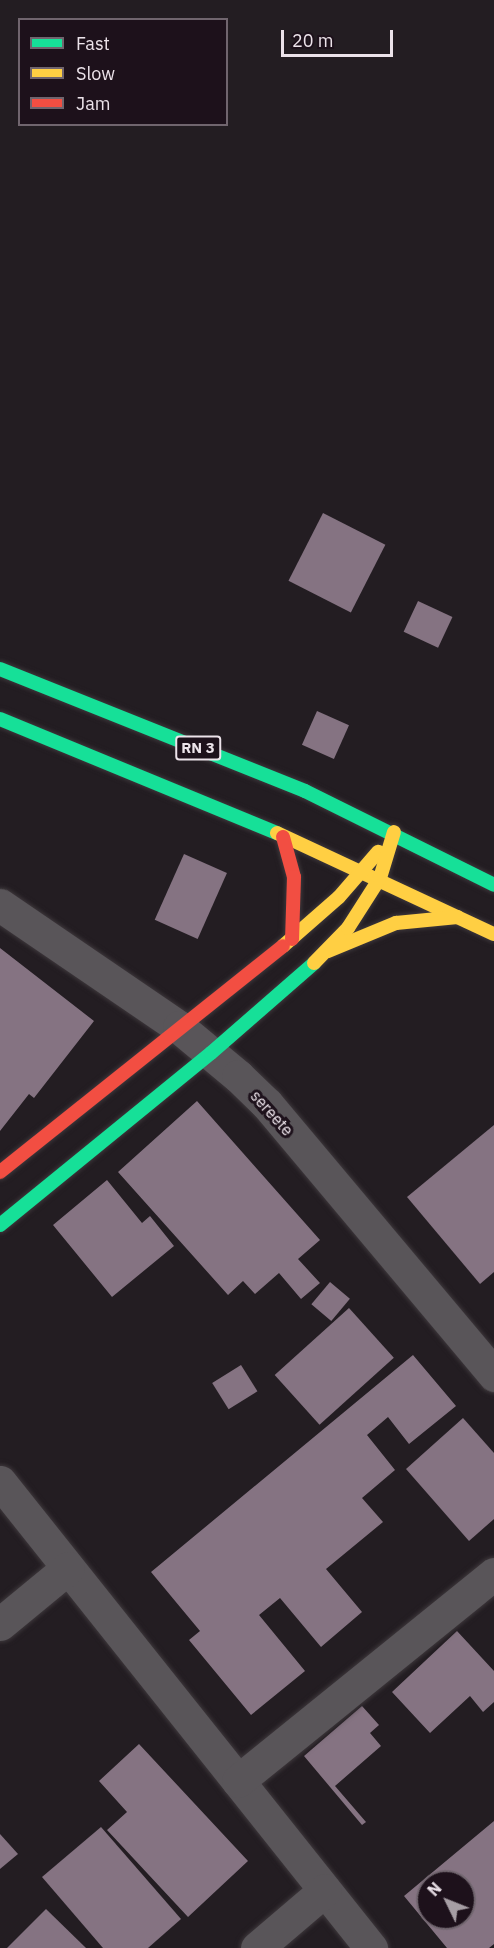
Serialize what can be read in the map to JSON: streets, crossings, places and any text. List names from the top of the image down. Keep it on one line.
{"streets":{"main road":["RN 3"],"street":["sereete"]},"legend":["Fast","Slow","Jam"],"scale_bar":"20 m","north":"top left"}
